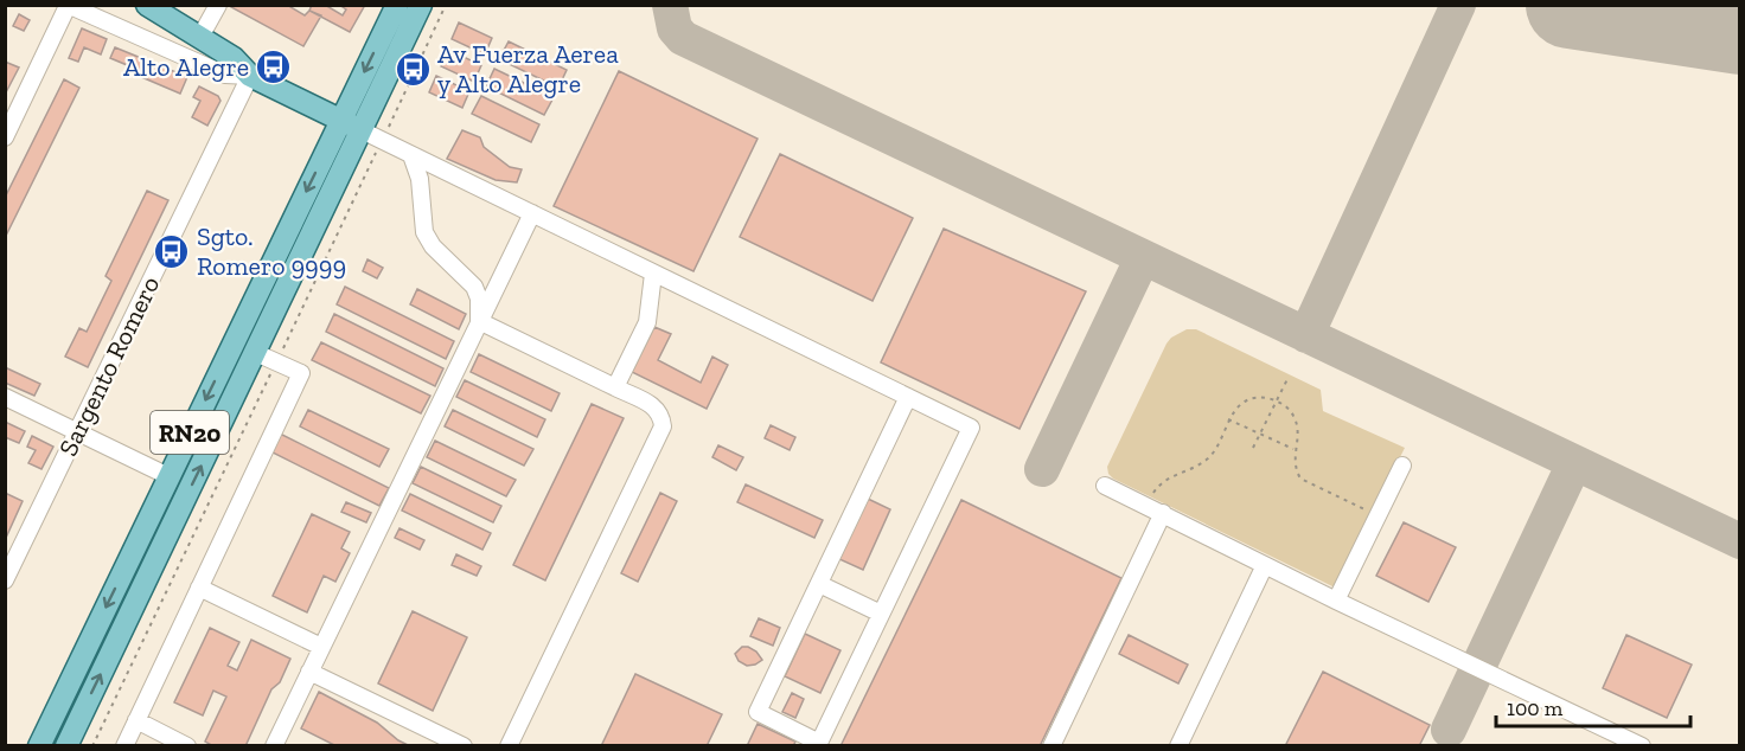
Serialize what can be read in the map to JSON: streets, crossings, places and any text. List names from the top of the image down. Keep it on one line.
{"streets":{"main road":["RN20"],"street":["Sargento Romero"]},"places":{"bus stop":["Alto Alegre","Av Fuerza Aerea y Alto Alegre","Sgto. Romero 9999"]},"scale_bar":"100 m"}
